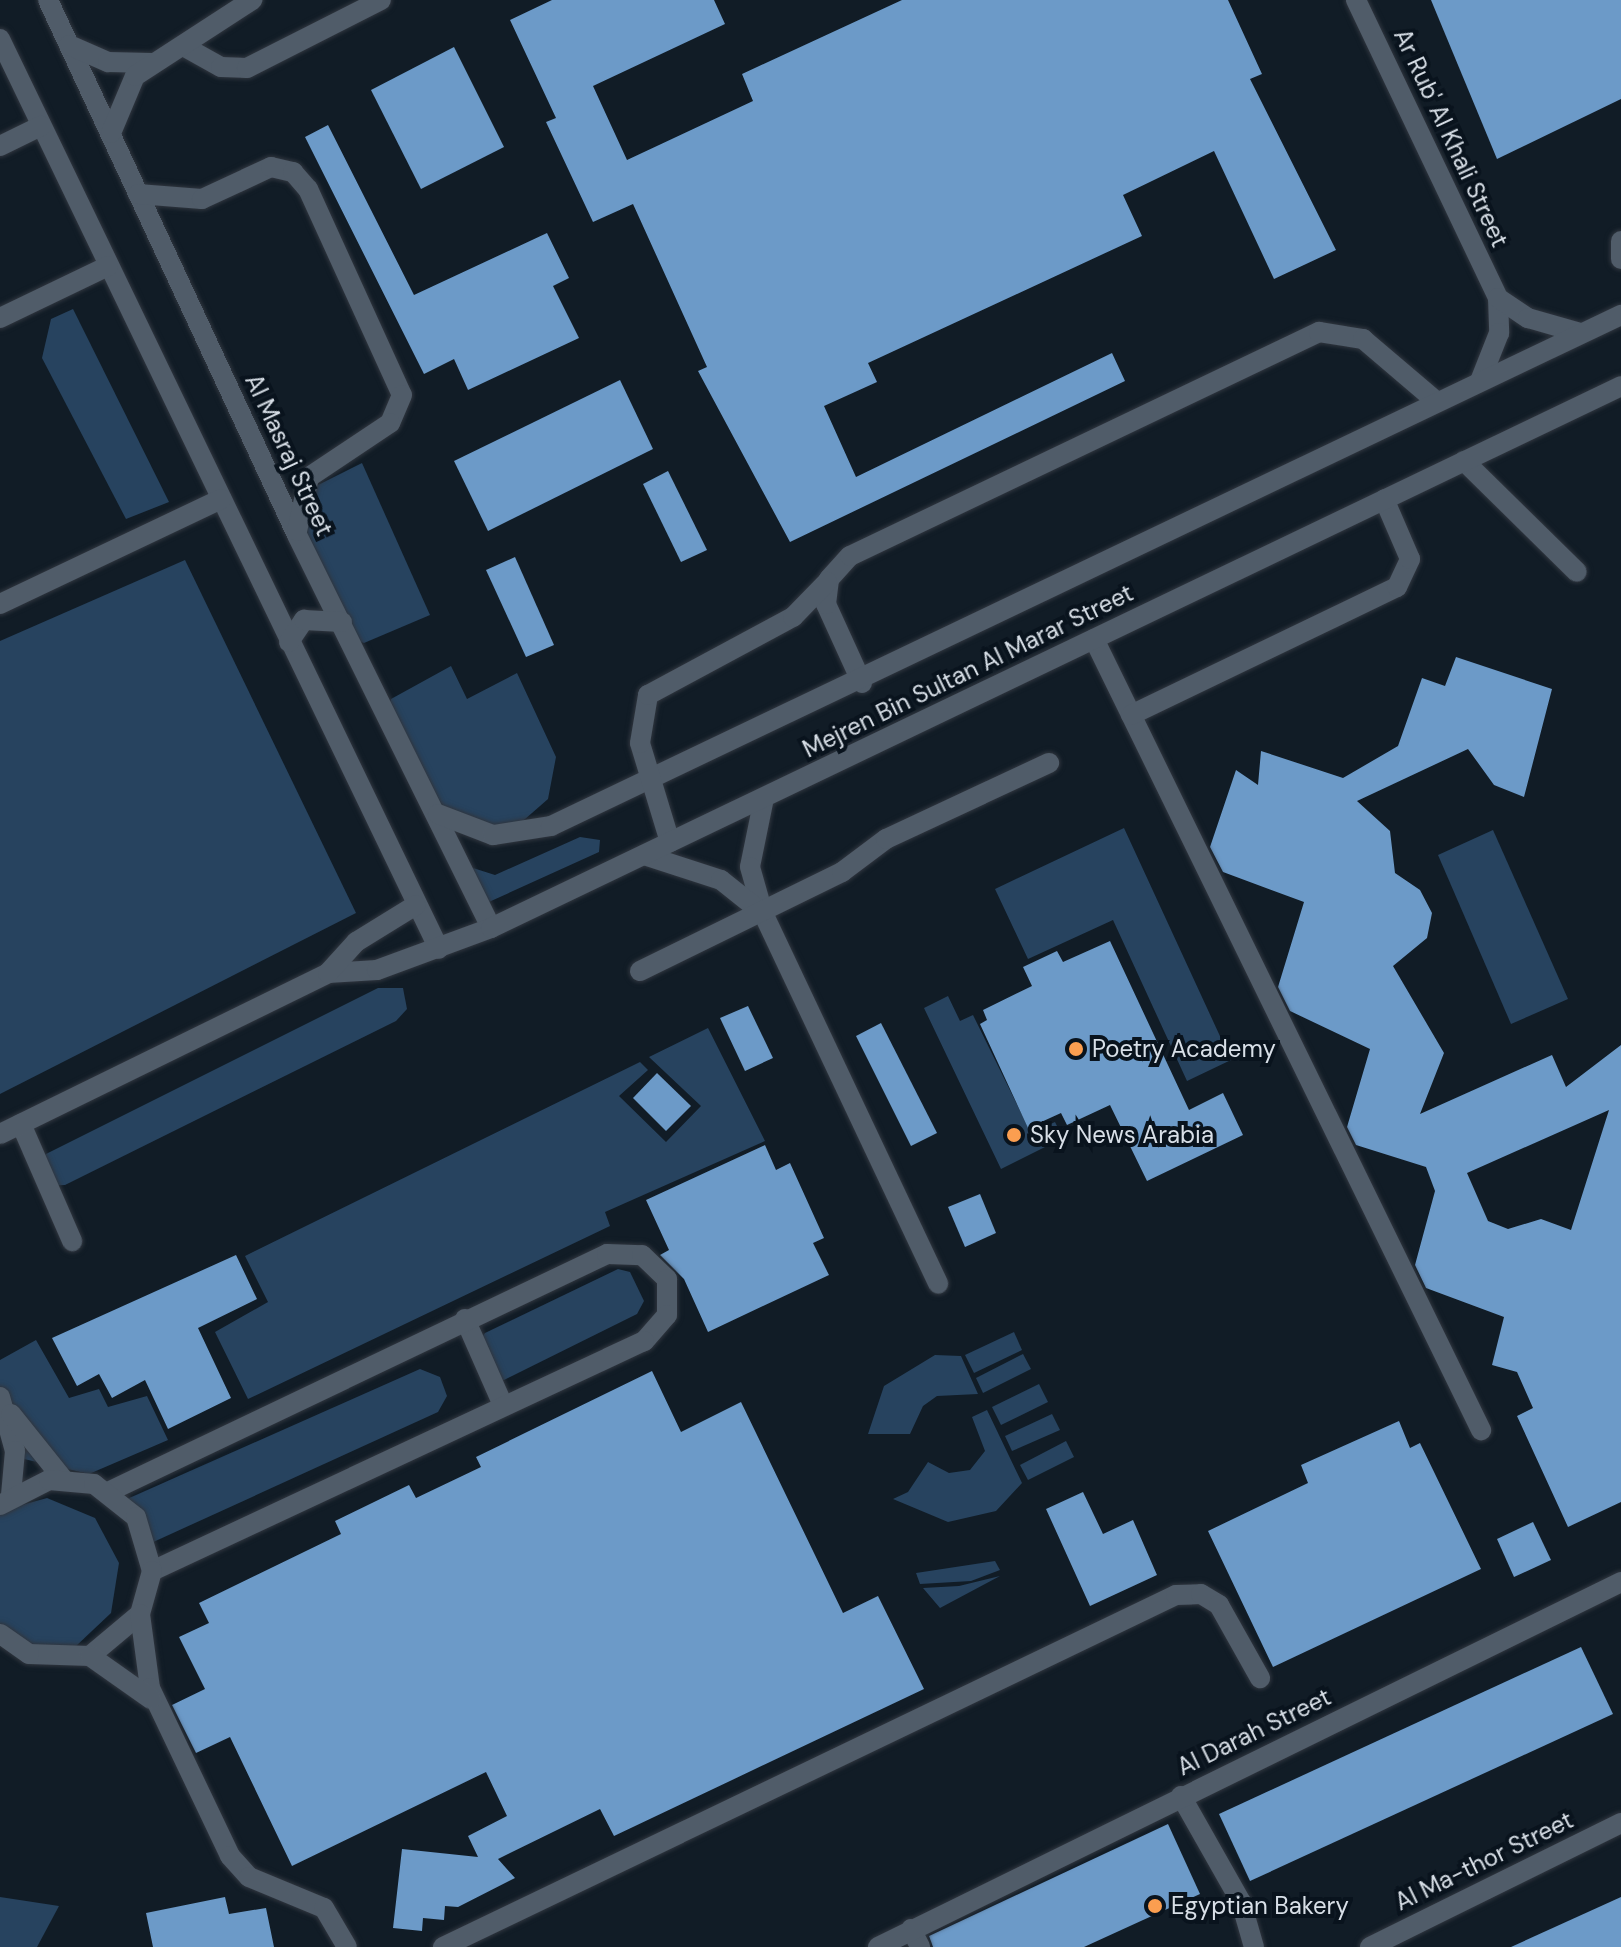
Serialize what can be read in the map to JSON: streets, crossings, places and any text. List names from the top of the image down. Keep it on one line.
{"streets":{"street":["Ar Rub' Al Khali Street","Al Masraj Street","Mejren Bin Sultan Al Marar Street","Al Darah Street","Al Ma-thor Street"]},"crossings":[["Ar Rub' Al Khali Street","Mejren Bin Sultan Al Marar Street"],["Al Masraj Street","Mejren Bin Sultan Al Marar Street"]],"places":["Poetry Academy","Sky News Arabia","Egyptian Bakery"]}
